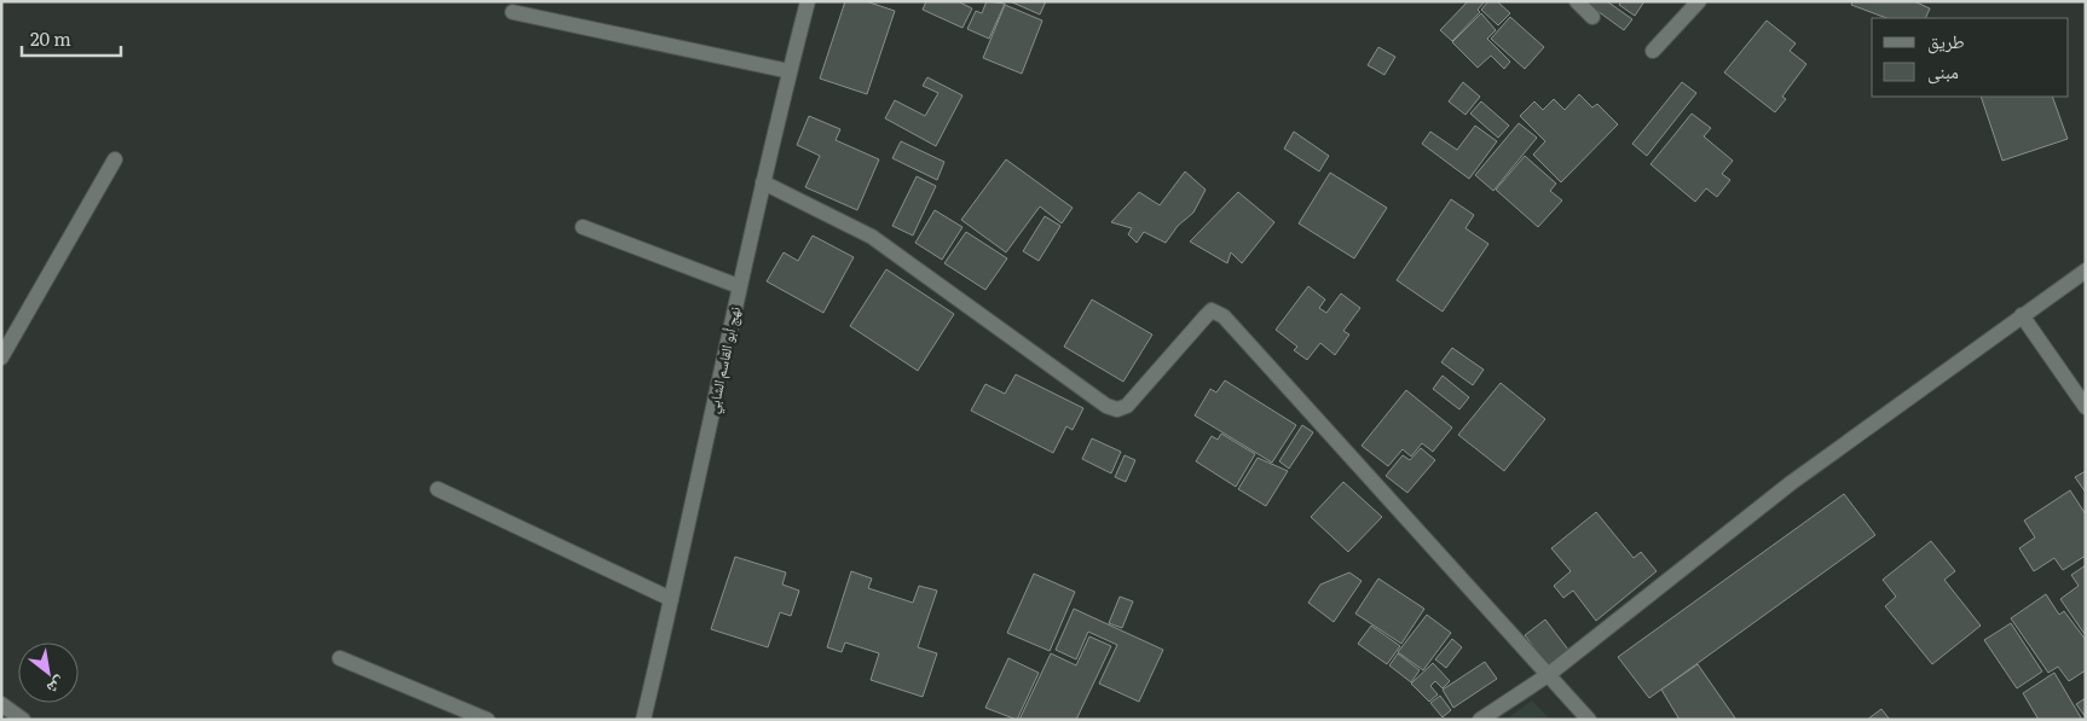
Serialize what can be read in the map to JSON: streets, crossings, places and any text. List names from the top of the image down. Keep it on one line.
{"streets":{"street":["نهج أبو القاسم الشابي"]},"legend":["طريق","مبنى"],"scale_bar":"20 m","north":"bottom right"}
